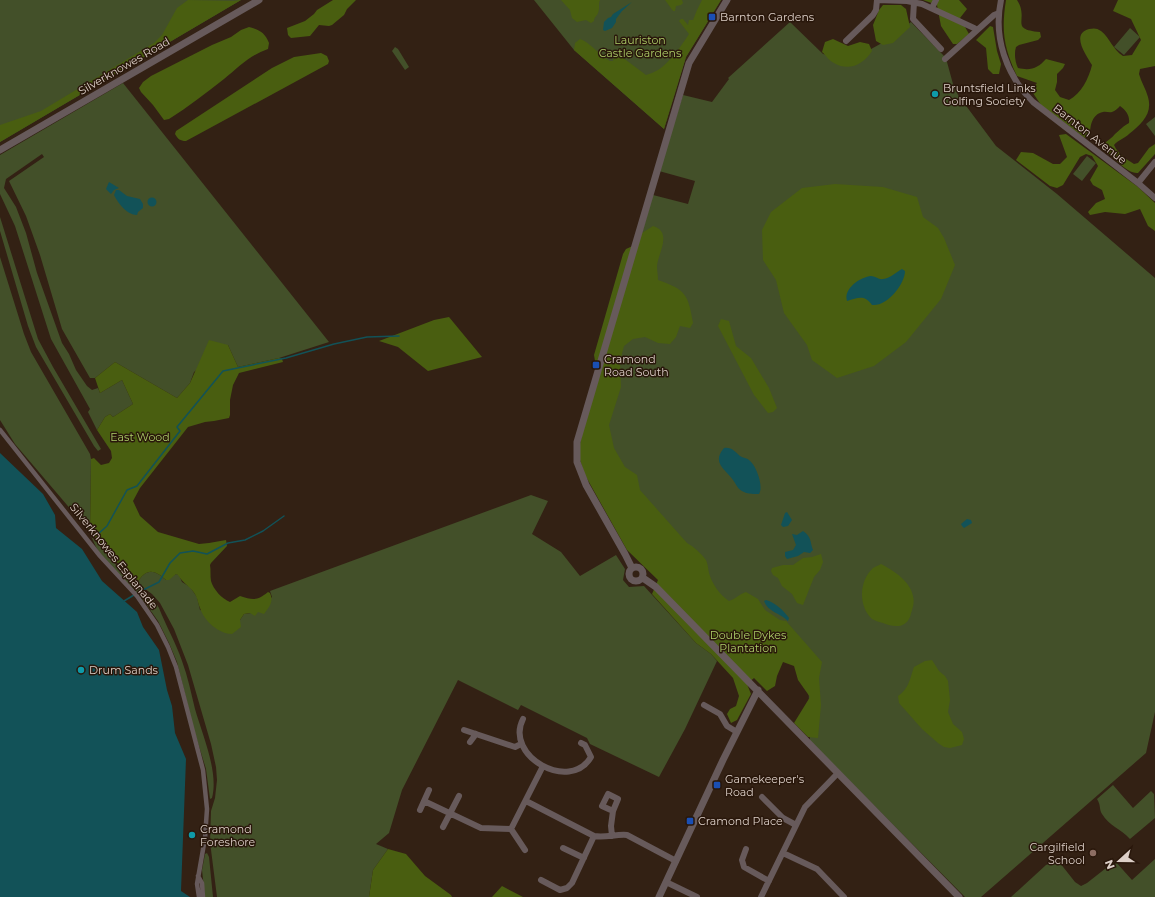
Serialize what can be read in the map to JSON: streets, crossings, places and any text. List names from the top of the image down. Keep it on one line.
{"streets":{"street":["Silverknowes Road","Barnton Avenue","Silverknowes Esplanade"]},"parks":["Lauriston Castle Gardens","East Wood","Double Dykes Plantation"],"places":{"transit":["Barnton Gardens","Cramond Road South","Gamekeeper's Road","Cramond Place"],"other":["Bruntsfield Links Golfing Society","Drum Sands","Cramond Foreshore","Cargilfield School"]},"north":"left"}
